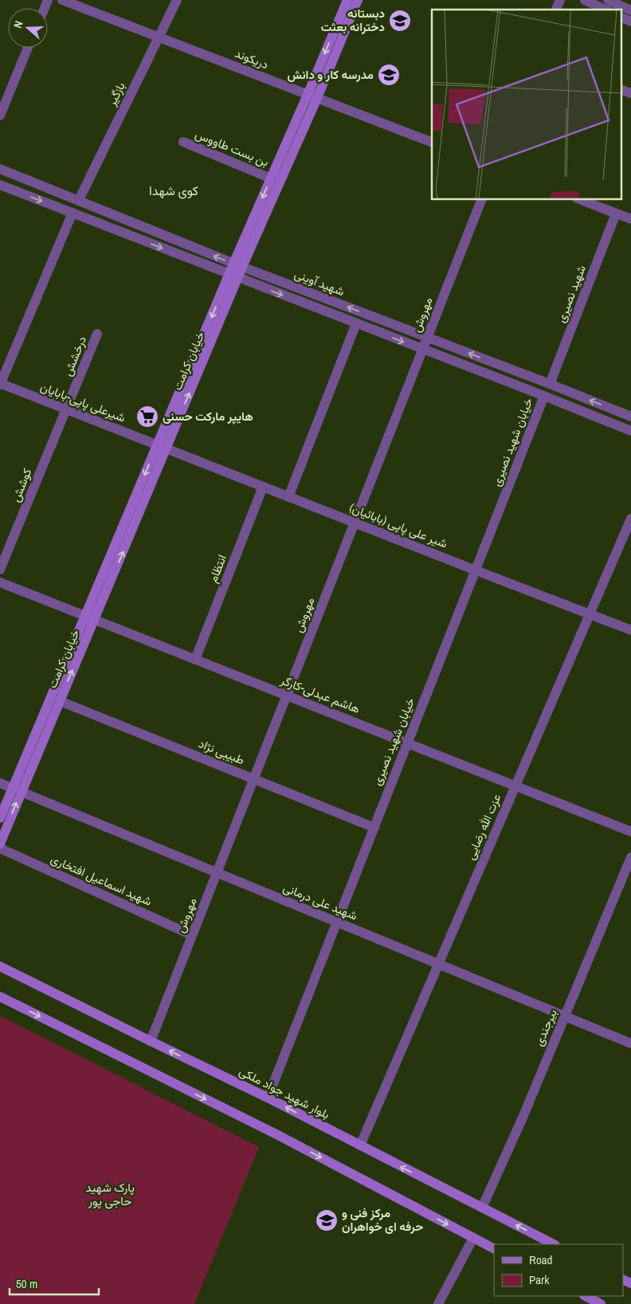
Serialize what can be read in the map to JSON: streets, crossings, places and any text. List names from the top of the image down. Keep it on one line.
{"streets":{"main road":["خیابان کرامت","بلوار شهید جواد ملکی"],"street":["دریکوند","بازگیر","بن بست طاووس","شهید آوینی","شهید نصیری","مهروش","درخشش","شیرعلی پاپی-بابایان","خیابان شهید نصیری","کوشش","شیر علی پاپی (بابائیان)","انتظام","هاشم عبدلی-کارگر","طبیبی نژاد","عزت الله رضایی","شهید اسماعیل افتخاری","شهید علی درمانی","بیرجندی"]},"crossings":[["دریکوند","بازگیر"],["دریکوند","خیابان کرامت"],["بازگیر","شهید آوینی"],["بن بست طاووس","خیابان کرامت"],["شهید آوینی","شهید نصیری"],["شهید آوینی","مهروش"],["شهید آوینی","خیابان کرامت"],["شهید آوینی","خیابان شهید نصیری"],["مهروش","شیر علی پاپی (بابائیان)"],["مهروش","هاشم عبدلی-کارگر"],["مهروش","طبیبی نژاد"],["مهروش","شهید اسماعیل افتخاری"],["مهروش","شهید علی درمانی"],["مهروش","بلوار شهید جواد ملکی"],["درخشش","شیرعلی پاپی-بابایان"],["درخشش","کوشش"],["خیابان کرامت","شیرعلی پاپی-بابایان"],["خیابان کرامت","شیر علی پاپی (بابائیان)"],["خیابان کرامت","هاشم عبدلی-کارگر"],["خیابان کرامت","طبیبی نژاد"],["خیابان کرامت","شهید علی درمانی"],["شیرعلی پاپی-بابایان","کوشش"],["شیرعلی پاپی-بابایان","شیر علی پاپی (بابائیان)"],["خیابان شهید نصیری","شیر علی پاپی (بابائیان)"],["خیابان شهید نصیری","هاشم عبدلی-کارگر"],["خیابان شهید نصیری","طبیبی نژاد"],["خیابان شهید نصیری","شهید علی درمانی"],["خیابان شهید نصیری","بلوار شهید جواد ملکی"],["شیر علی پاپی (بابائیان)","انتظام"],["شیر علی پاپی (بابائیان)","عزت الله رضایی"],["انتظام","هاشم عبدلی-کارگر"],["هاشم عبدلی-کارگر","عزت الله رضایی"],["عزت الله رضایی","شهید علی درمانی"],["عزت الله رضایی","بلوار شهید جواد ملکی"],["شهید علی درمانی","بیرجندی"],["بیرجندی","بلوار شهید جواد ملکی"]],"districts":["کوی شهدا"],"parks":["پارک شهید حاجی پور"],"places":{"school or university":["دبستانه دخترانه بعثت","مدرسه کار و دانش","مرکز فنی و حرفه ای خواهران"],"supermarket":["هایپر مارکت حسنی"]},"legend":["Road","Park"],"scale_bar":"50 m","north":"left"}
